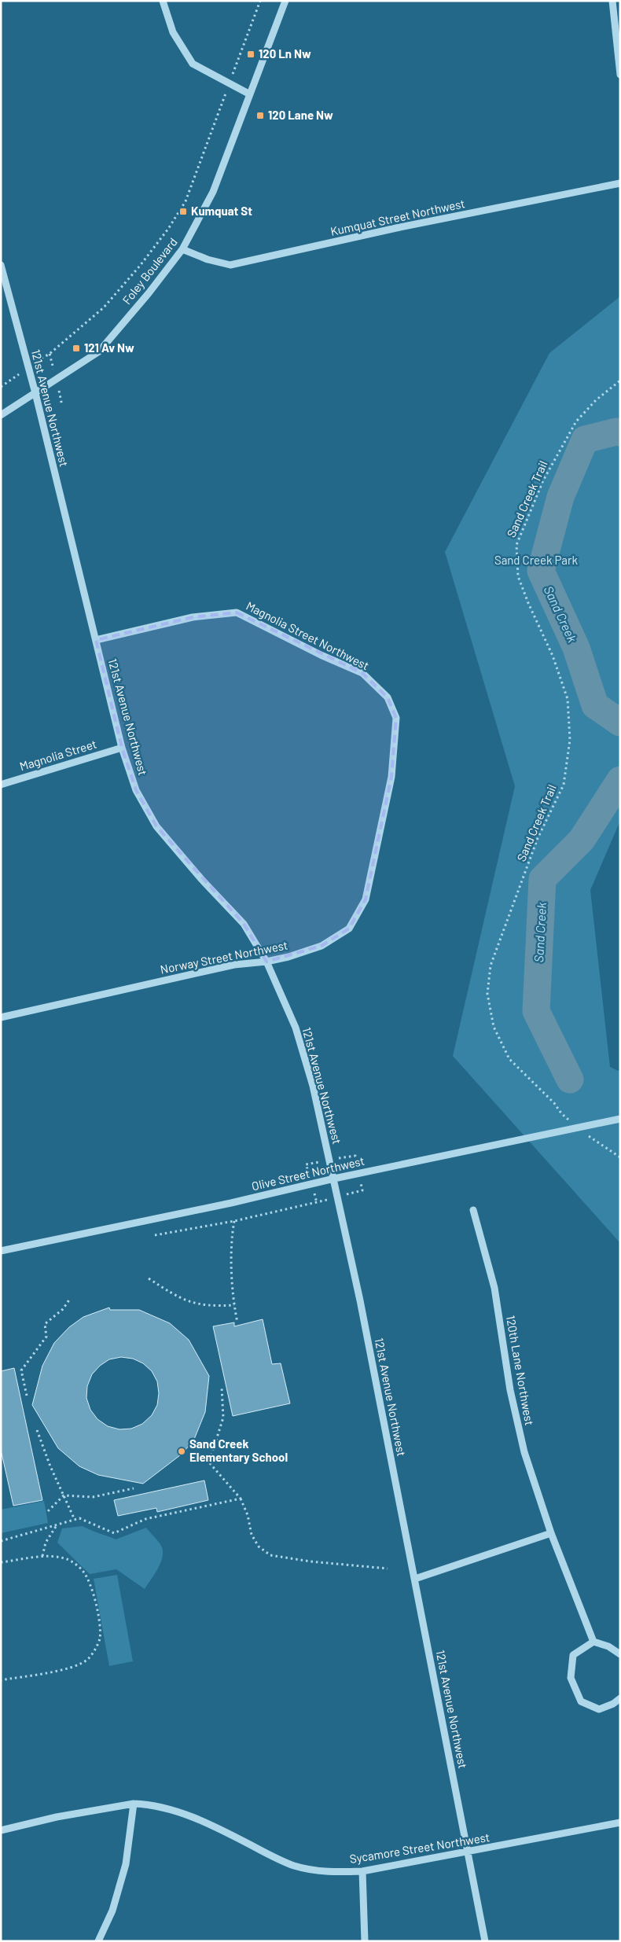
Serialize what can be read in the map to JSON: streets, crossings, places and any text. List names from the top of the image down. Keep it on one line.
{"streets":{"street":["Kumquat Street Northwest","Foley Boulevard","121st Avenue Northwest","Magnolia Street Northwest","Magnolia Street","Norway Street Northwest","Olive Street Northwest","120th Lane Northwest","Sycamore Street Northwest"],"path":["Sand Creek Trail"]},"crossings":[["Kumquat Street Northwest","Foley Boulevard"],["Foley Boulevard","121st Avenue Northwest"],["121st Avenue Northwest","Magnolia Street Northwest"],["121st Avenue Northwest","Magnolia Street"],["121st Avenue Northwest","Norway Street Northwest"],["121st Avenue Northwest","Olive Street Northwest"],["121st Avenue Northwest","Sycamore Street Northwest"],["Magnolia Street Northwest","Norway Street Northwest"]],"water":["Sand Creek"],"parks":["Sand Creek Park"],"places":{"transit":["120 Ln Nw","120 Lane Nw","Kumquat St","121 Av Nw"],"other":["Sand Creek Elementary School"]}}
